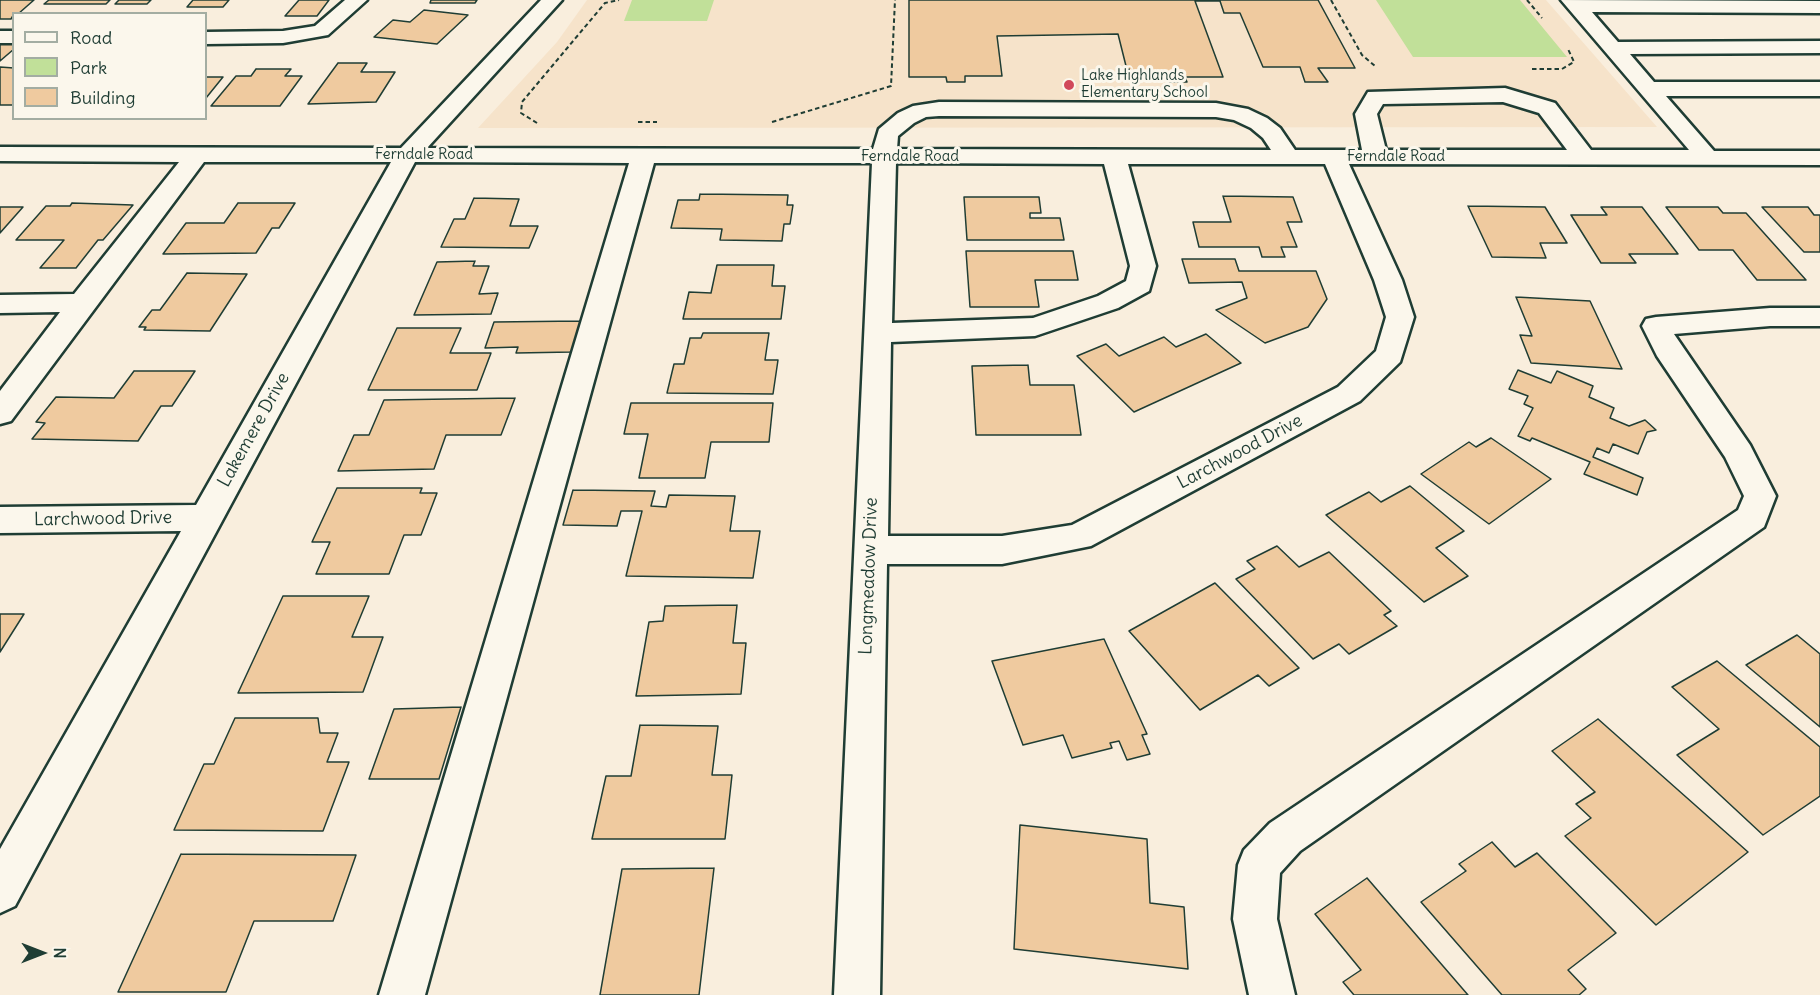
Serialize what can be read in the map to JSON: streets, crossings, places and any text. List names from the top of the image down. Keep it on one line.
{"streets":{"street":["Ferndale Road","Lakemere Drive","Larchwood Drive","Longmeadow Drive"]},"crossings":[["Ferndale Road","Lakemere Drive"],["Ferndale Road","Larchwood Drive"],["Ferndale Road","Longmeadow Drive"],["Lakemere Drive","Larchwood Drive"],["Larchwood Drive","Longmeadow Drive"]],"places":["Lake Highlands Elementary School"],"legend":["Road","Park","Building"],"north":"right"}
